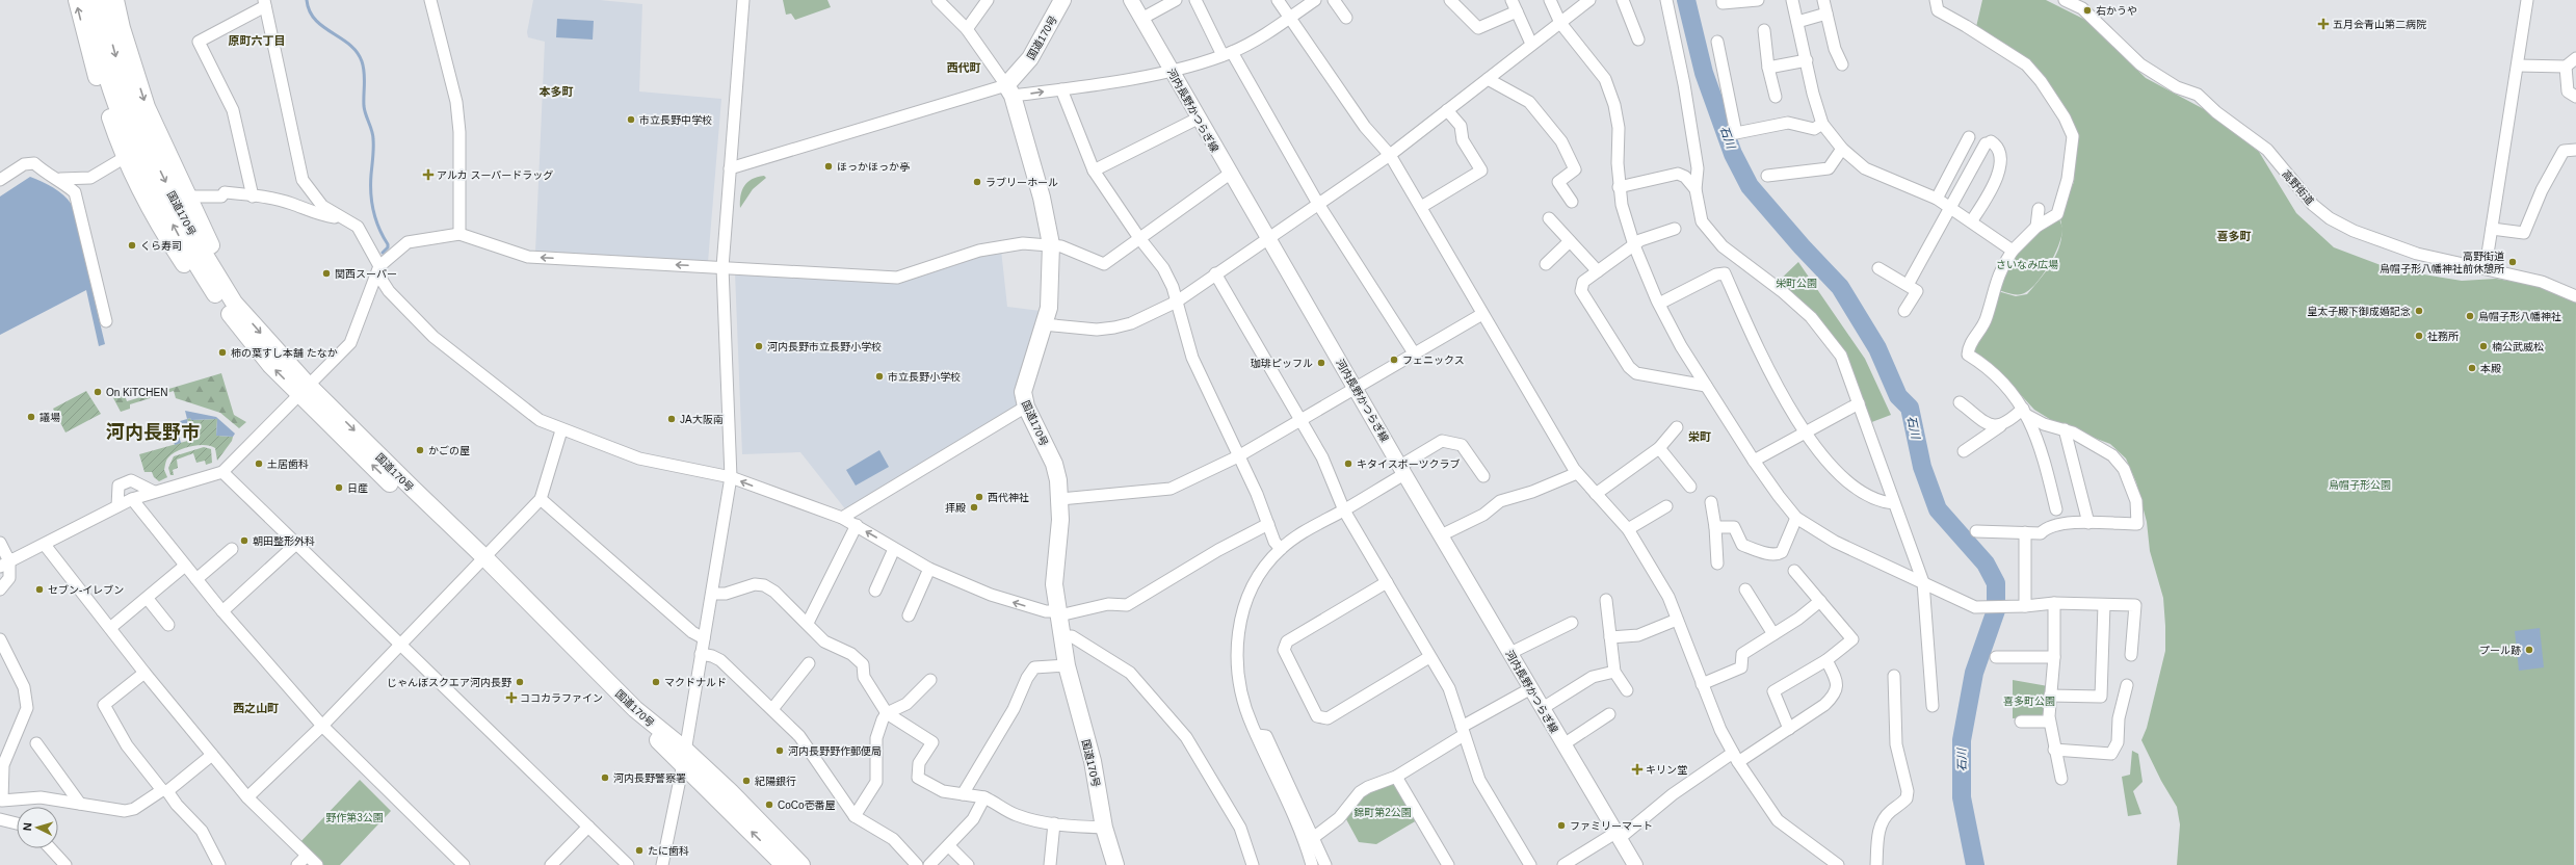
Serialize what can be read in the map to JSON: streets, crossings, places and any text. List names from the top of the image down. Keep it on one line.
{"streets":{"highway":["国道170号"],"main road":["河内長野かつらぎ線"],"street":["高野街道"]},"districts":["原町六丁目","西代町","本多町","喜多町","河内長野市","栄町","西之山町"],"water":["石川"],"parks":["さいなみ広場","栄町公園","烏帽子形公園","喜多町公園","錦町第2公園","野作第3公園"],"places":{"other":["右かうや","市立長野中学校","ほっかほっか亭","ラブリーホール","くら寿司","高野街道 烏帽子形八幡神社前休憩所","関西スーパー","皇太子殿下御成婚記念","烏帽子形八幡神社","社務所","河内長野市立長野小学校","楠公武威松","柿の葉すし本舗 たなか","フェニックス","珈琲ピッフル","本殿","市立長野小学校","On KiTCHEN","議場","JA大阪南","かごの屋","土居歯科","キタイスポーツクラブ","日産","西代神社","拝殿","朝田整形外科","セブン-イレブン","プール跡","じゃんぼスクエア河内長野","マクドナルド","河内長野野作郵便局","河内長野警察署","紀陽銀行","CoCo壱番屋","ファミリーマート","たに歯科"],"health":["五月会青山第二病院","アルカ スーパードラッグ","ココカラファイン","キリン堂"]},"north":"left"}
